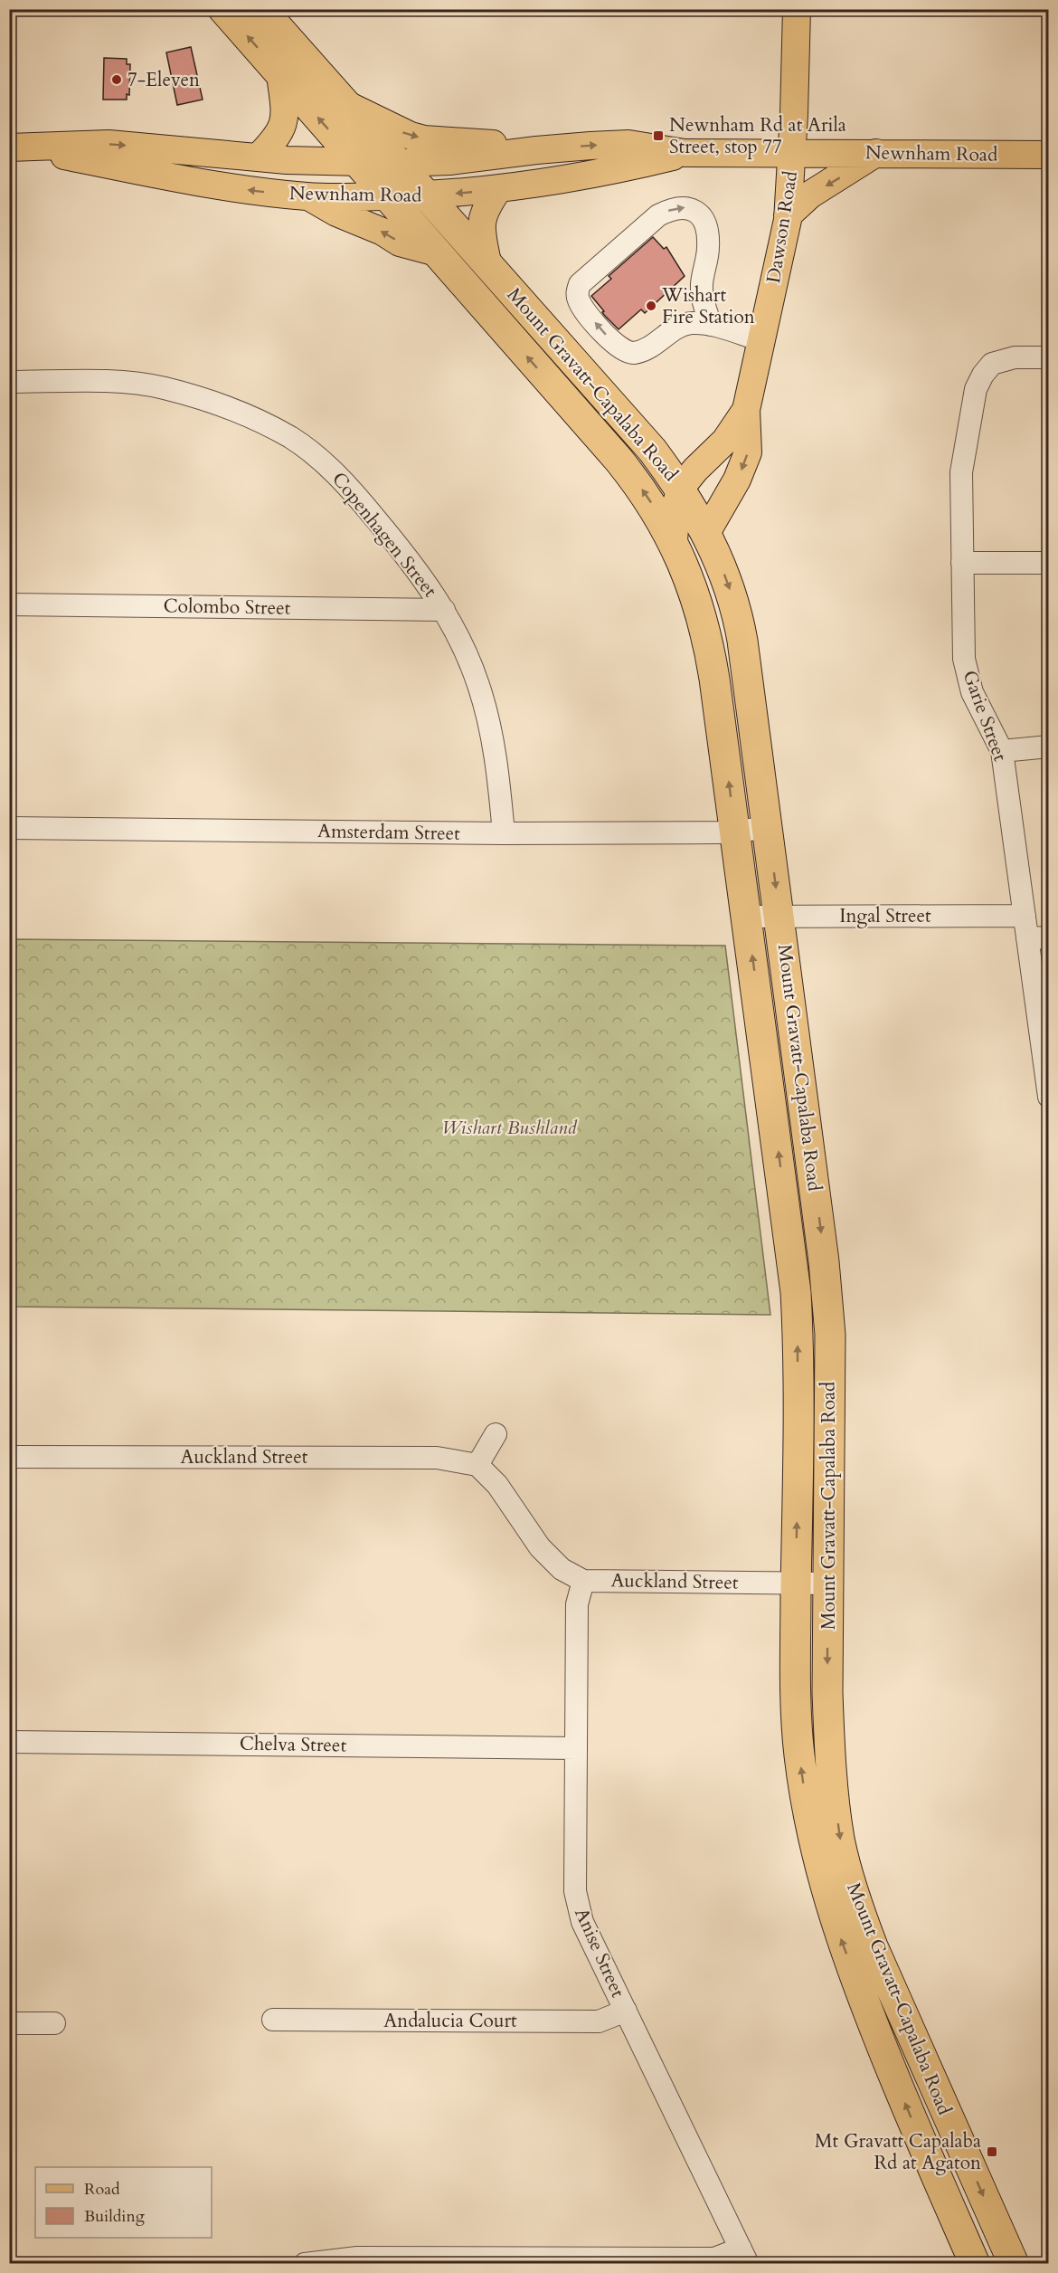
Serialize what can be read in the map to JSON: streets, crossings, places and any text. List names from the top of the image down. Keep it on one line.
{"streets":{"highway":["Mount Gravatt-Capalaba Road"],"main road":["Newnham Road","Dawson Road"],"street":["Copenhagen Street","Colombo Street","Garie Street","Amsterdam Street","Ingal Street","Auckland Street","Chelva Street","Anise Street","Andalucia Court"]},"crossings":[["Newnham Road","Dawson Road"],["Newnham Road","Mount Gravatt-Capalaba Road"],["Dawson Road","Mount Gravatt-Capalaba Road"],["Mount Gravatt-Capalaba Road","Amsterdam Street"],["Mount Gravatt-Capalaba Road","Ingal Street"],["Mount Gravatt-Capalaba Road","Auckland Street"],["Copenhagen Street","Colombo Street"],["Copenhagen Street","Amsterdam Street"],["Garie Street","Ingal Street"],["Auckland Street","Anise Street"],["Chelva Street","Anise Street"],["Anise Street","Andalucia Court"]],"parks":["Wishart Bushland"],"places":{"other":["7-Eleven","Wishart Fire Station"],"transit":["Newnham Rd at Arila Street, stop 77","Mt Gravatt Capalaba Rd at Agaton"]},"legend":["Road","Building"]}
